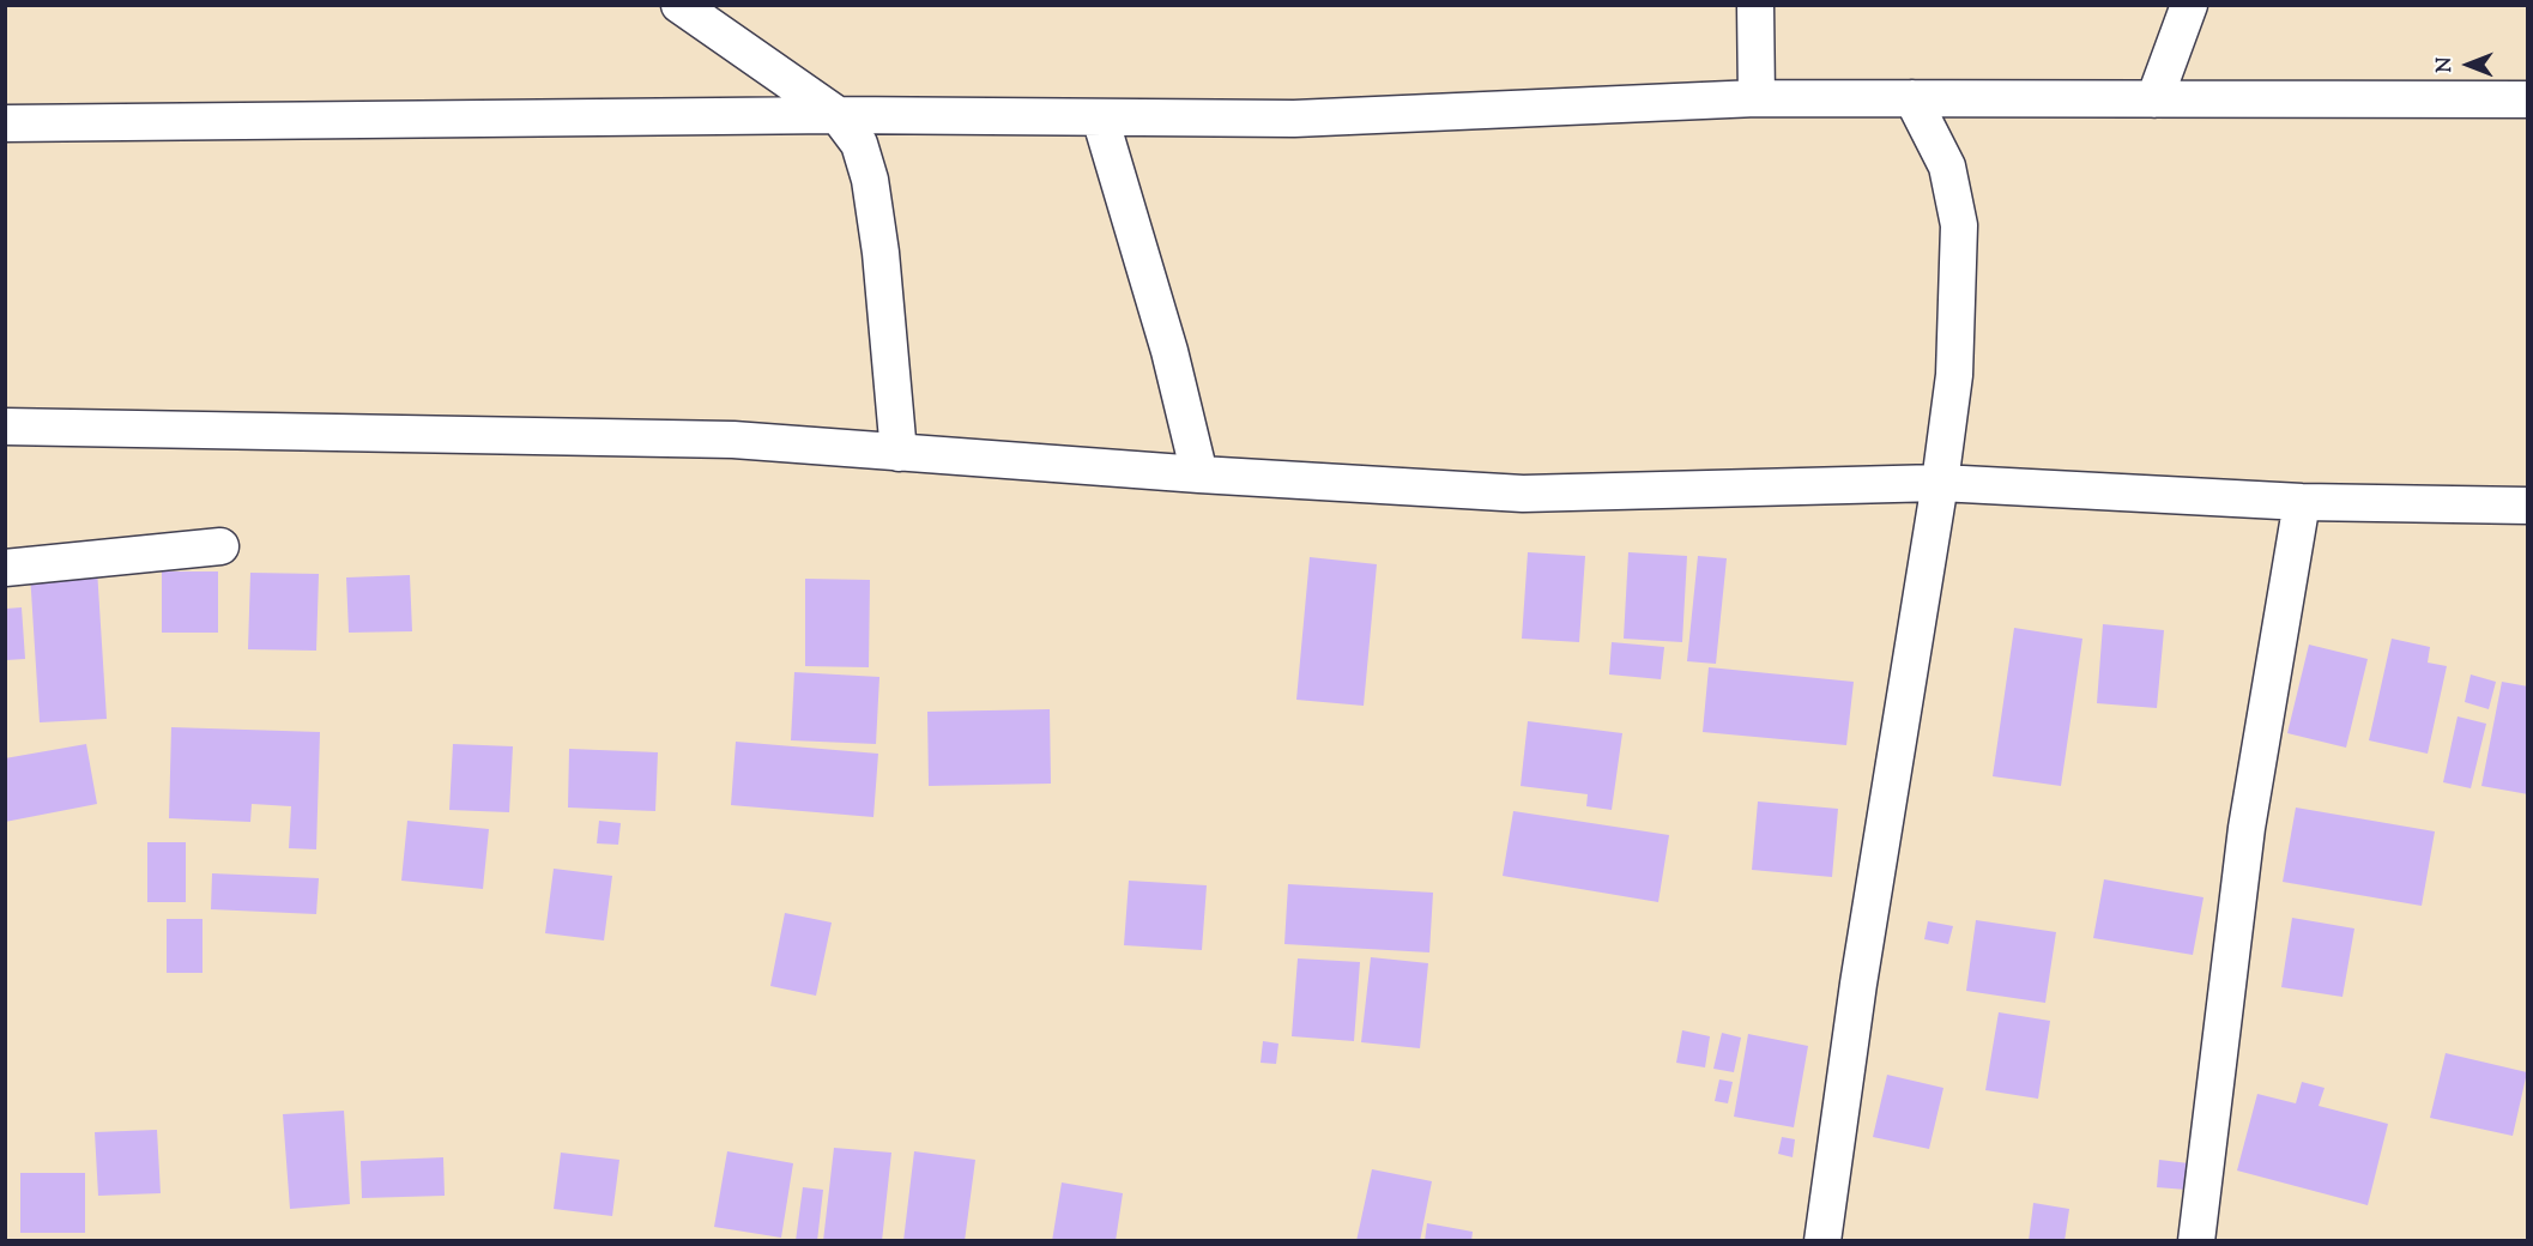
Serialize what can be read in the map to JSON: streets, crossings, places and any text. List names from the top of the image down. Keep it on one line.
{"north":"left"}
